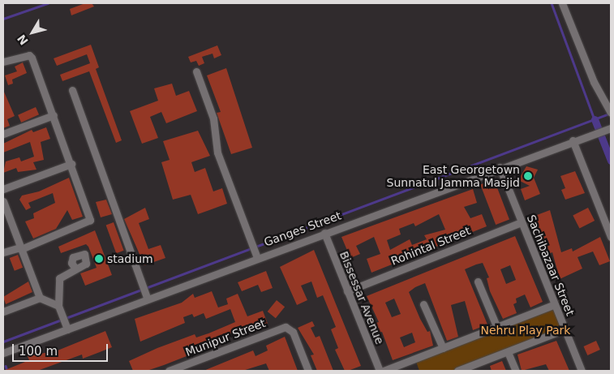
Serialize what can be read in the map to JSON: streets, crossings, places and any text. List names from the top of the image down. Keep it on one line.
{"streets":{"street":["Ganges Street","Rohintal Street","Sachibazaar Street","Bissessar Avenue","Munipur Street"]},"crossings":[["Ganges Street","Sachibazaar Street"],["Ganges Street","Bissessar Avenue"],["Rohintal Street","Sachibazaar Street"],["Rohintal Street","Bissessar Avenue"]],"parks":["Nehru Play Park"],"places":["East Georgetown Sunnatul Jamma Masjid","stadium"],"scale_bar":"100 m","north":"bottom left"}
